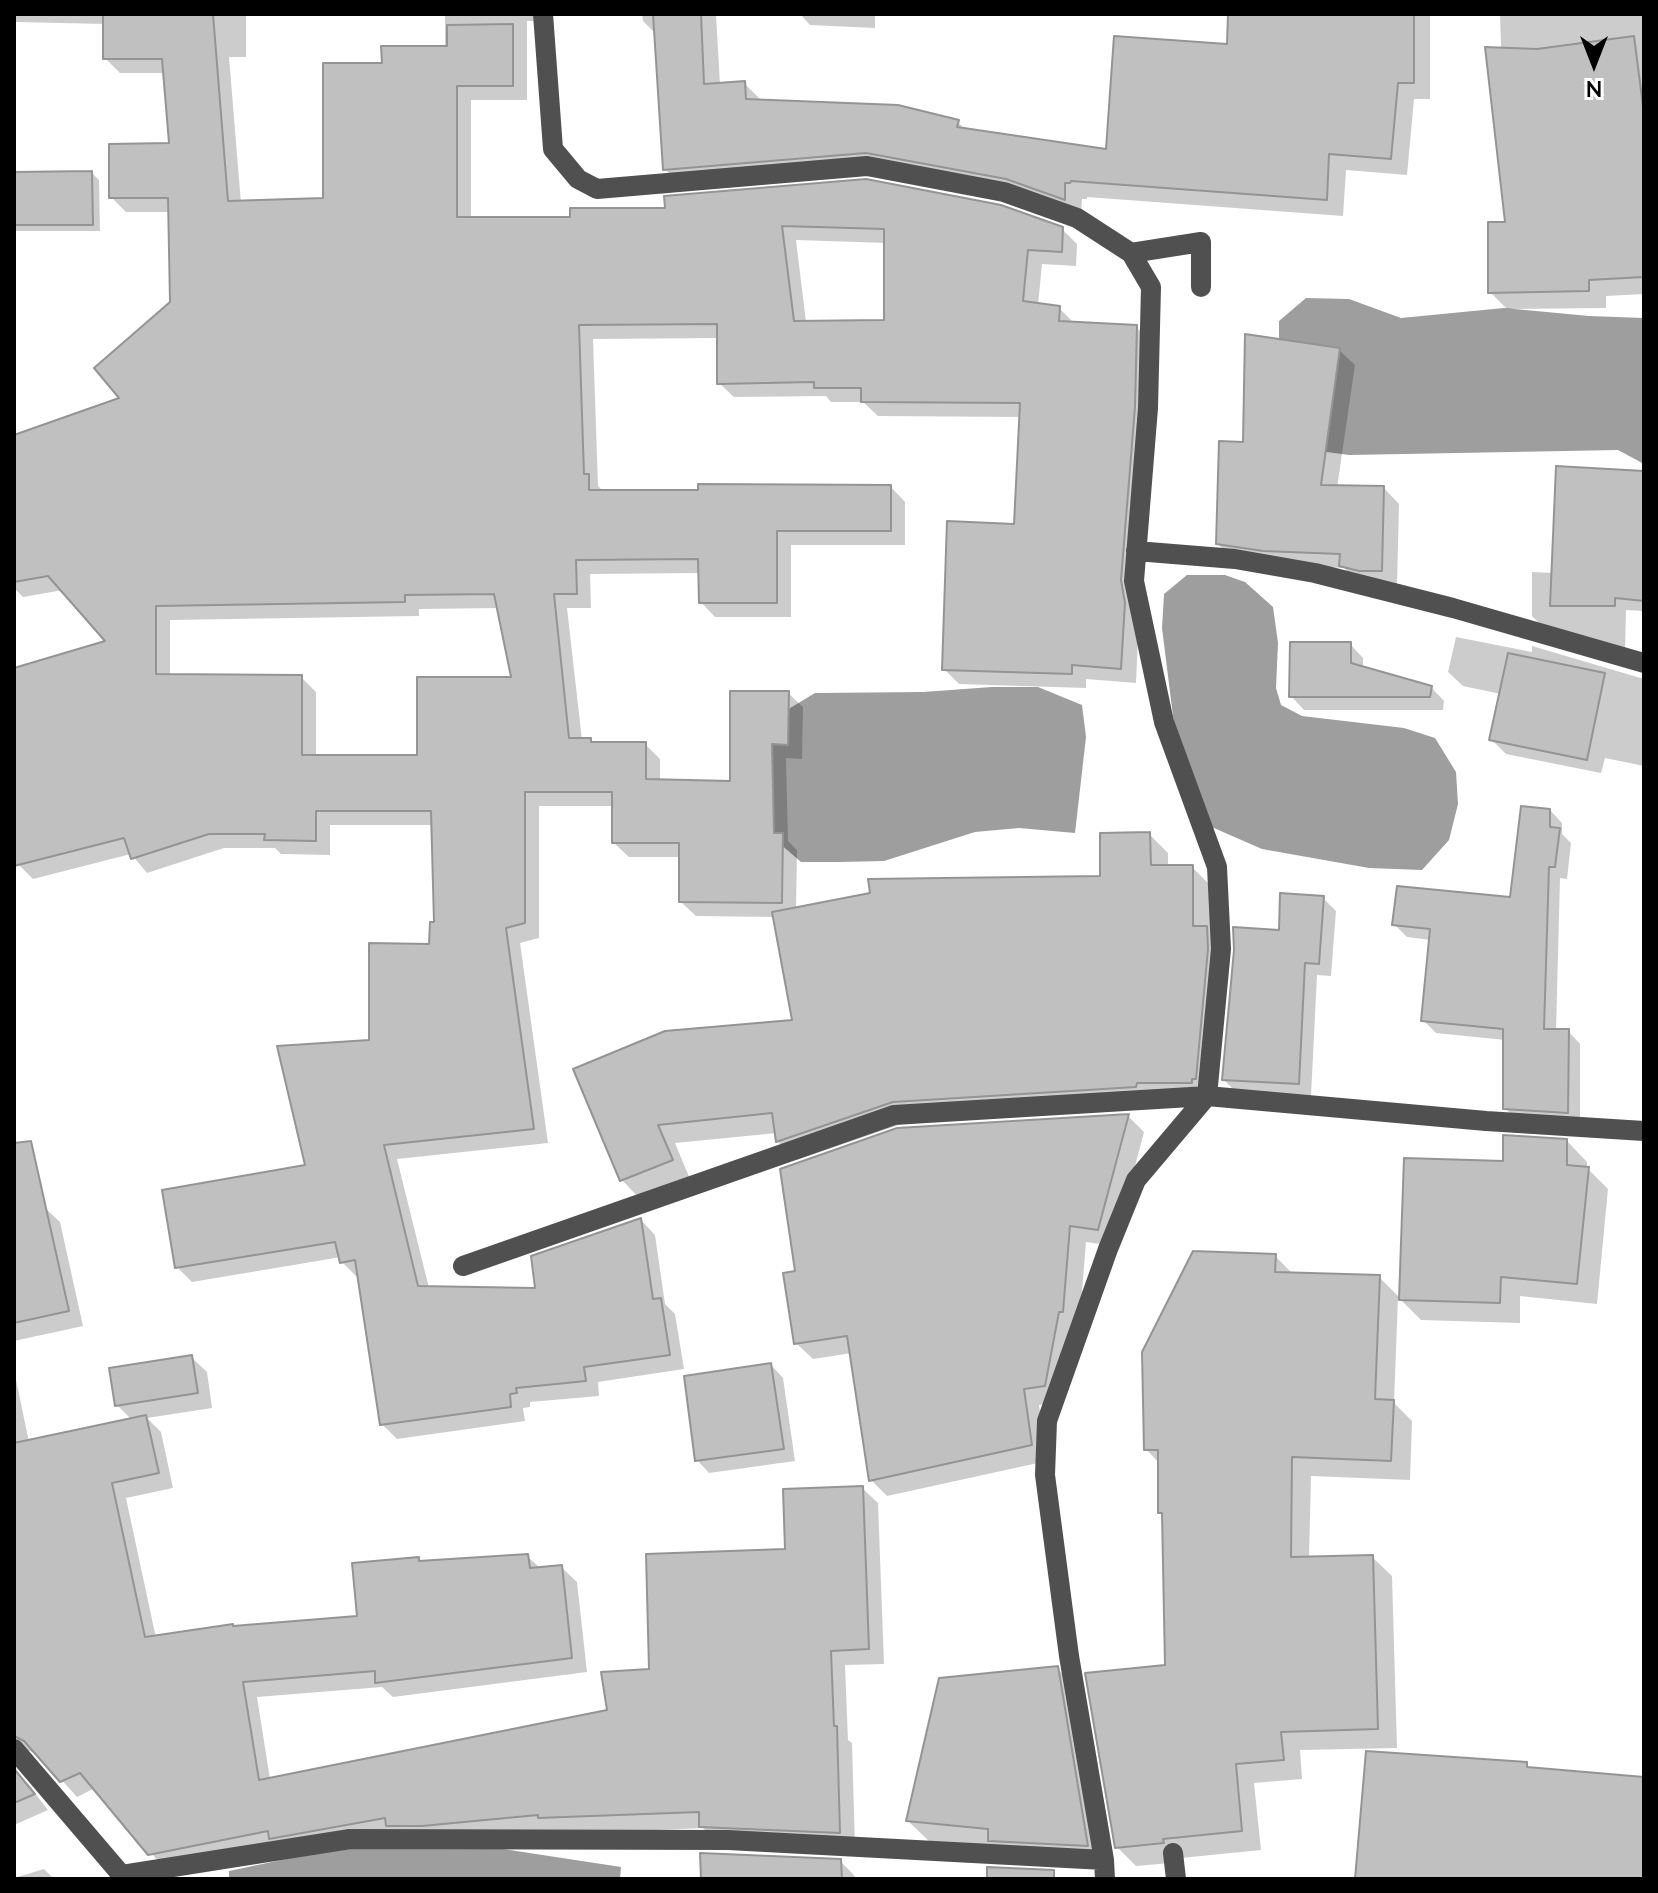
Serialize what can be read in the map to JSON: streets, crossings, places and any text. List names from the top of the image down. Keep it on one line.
{"north":"bottom"}
